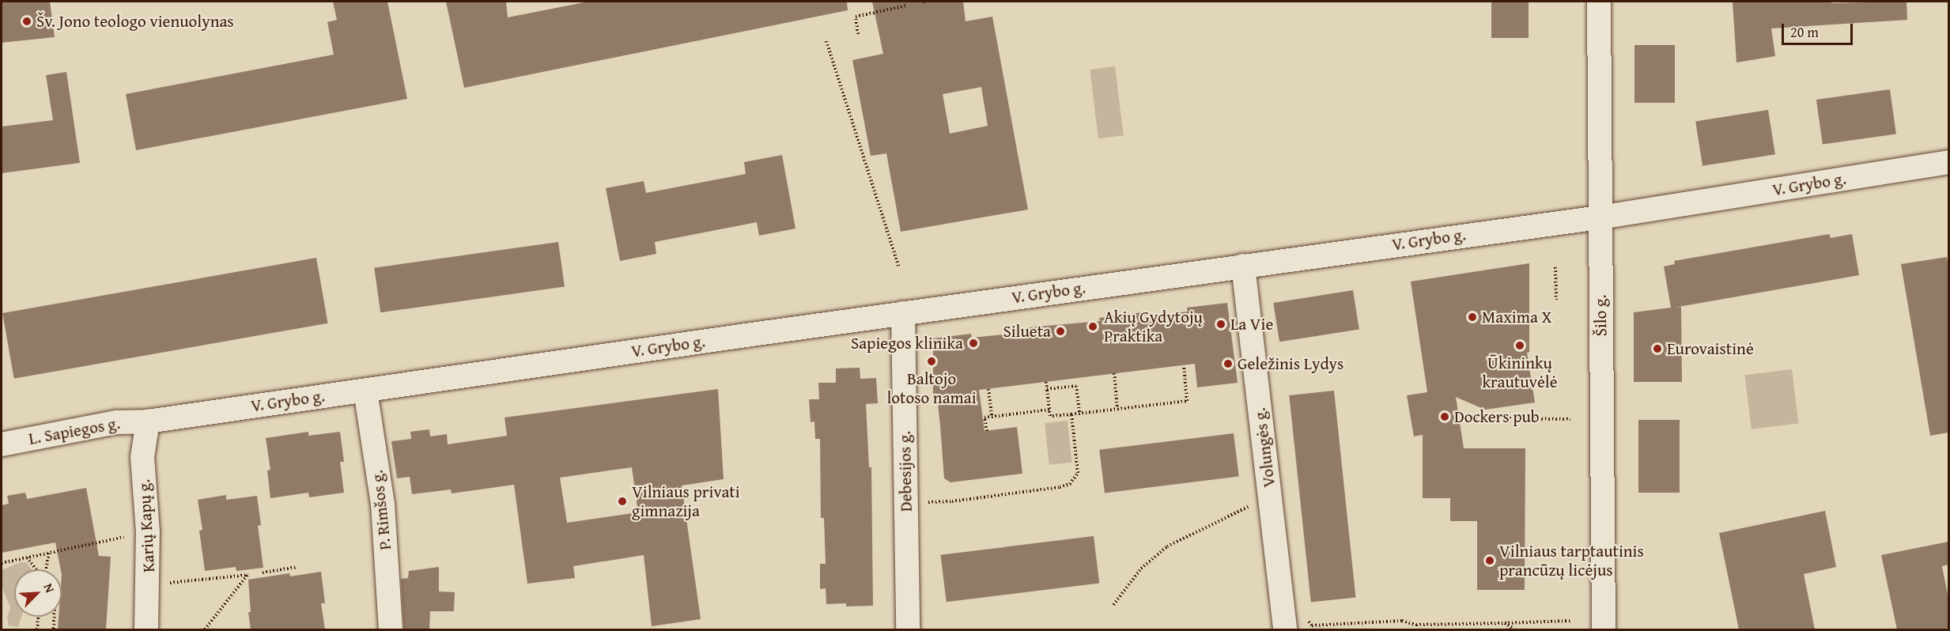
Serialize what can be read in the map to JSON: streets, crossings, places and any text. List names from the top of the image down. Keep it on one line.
{"streets":{"street":["V. Grybo g.","Šilo g.","L. Sapiegos g.","Volungės g.","Debesijos g.","P. Rimšos g.","Karių Kapų g."]},"crossings":[["V. Grybo g.","Šilo g."],["V. Grybo g.","L. Sapiegos g."],["V. Grybo g.","Volungės g."],["V. Grybo g.","Debesijos g."],["V. Grybo g.","P. Rimšos g."],["V. Grybo g.","Karių Kapų g."],["L. Sapiegos g.","Karių Kapų g."]],"places":["Šv. Jono teologo vienuolynas","Maxima X","La Vie","Akių Gydytojų Praktika","Silueta","Sapiegos klinika","Ūkininkų krautuvėlė","Eurovaistinė","Baltojo lotoso namai","Geležinis Lydys","Dockers pub","Vilniaus privati gimnazija","Vilniaus tarptautinis prancūzų licėjus"],"scale_bar":"20 m","north":"top right"}
